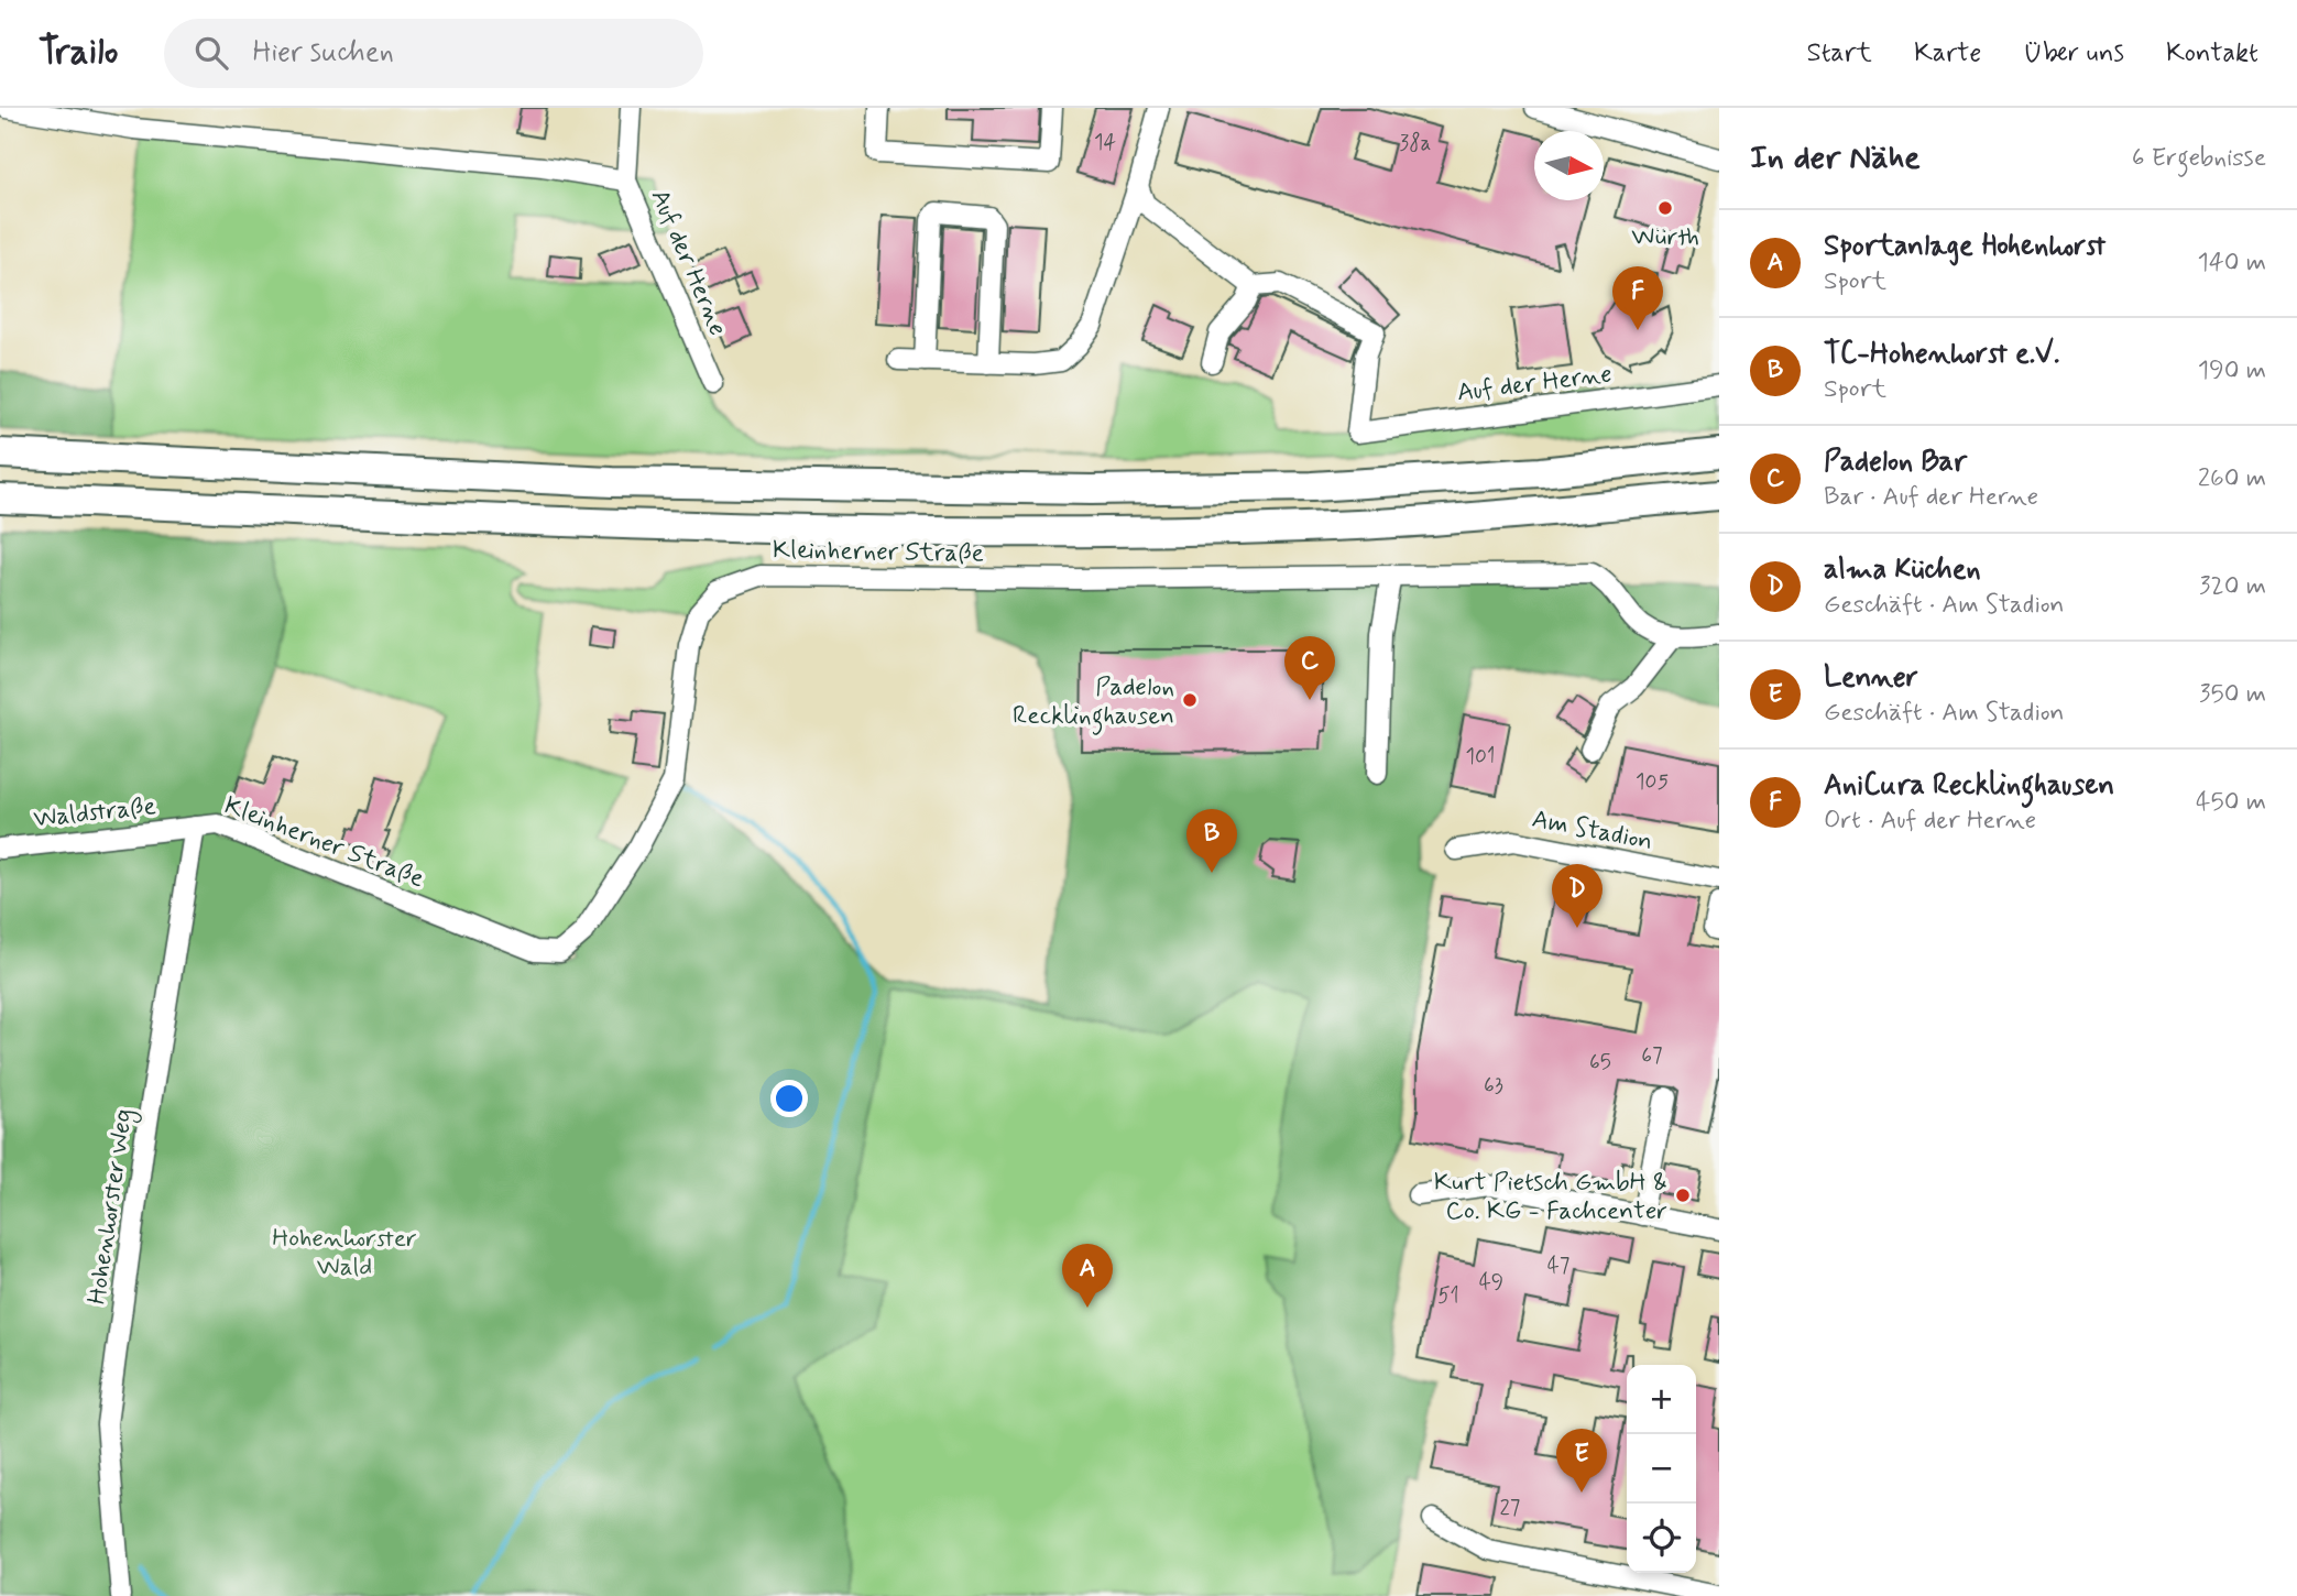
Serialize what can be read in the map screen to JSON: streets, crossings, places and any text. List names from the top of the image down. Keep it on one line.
{"streets":{"street":["Auf der Herne","Kleinherner Straße","Waldstraße","Am Stadion","Hohenhorster Weg"]},"crossings":[["Kleinherner Straße","Waldstraße"],["Kleinherner Straße","Hohenhorster Weg"],["Waldstraße","Hohenhorster Weg"]],"parks":["Hohenhorster Wald"],"places":["Würth","Padelon Recklinghausen","Kurt Pietsch GmbH & Co. KG - Fachcenter"],"house_numbers":["14","38a","101","105","67","65","63","47","49","51","27"],"north":"right","page":{"header":"Trailo","search":"Hier suchen","nav":["Start","Karte","Über uns","Kontakt"],"heading":["In der Nähe","6 Ergebnisse"],"list":[{"mark":"A","name":"Sportanlage Hohenhorst","note":"Sport","value":"140 m"},{"mark":"B","name":"TC-Hohenhorst e.V.","note":"Sport","value":"190 m"},{"mark":"C","name":"Padelon Bar","note":"Bar · Auf der Herne","value":"260 m"},{"mark":"D","name":"alma Küchen","note":"Geschäft · Am Stadion","value":"320 m"},{"mark":"E","name":"Lenner","note":"Geschäft · Am Stadion","value":"350 m"},{"mark":"F","name":"AniCura Recklinghausen","note":"Ort · Auf der Herne","value":"450 m"}],"pins":["F","C","B","D","A","E"],"map_buttons":["+","−"]}}
